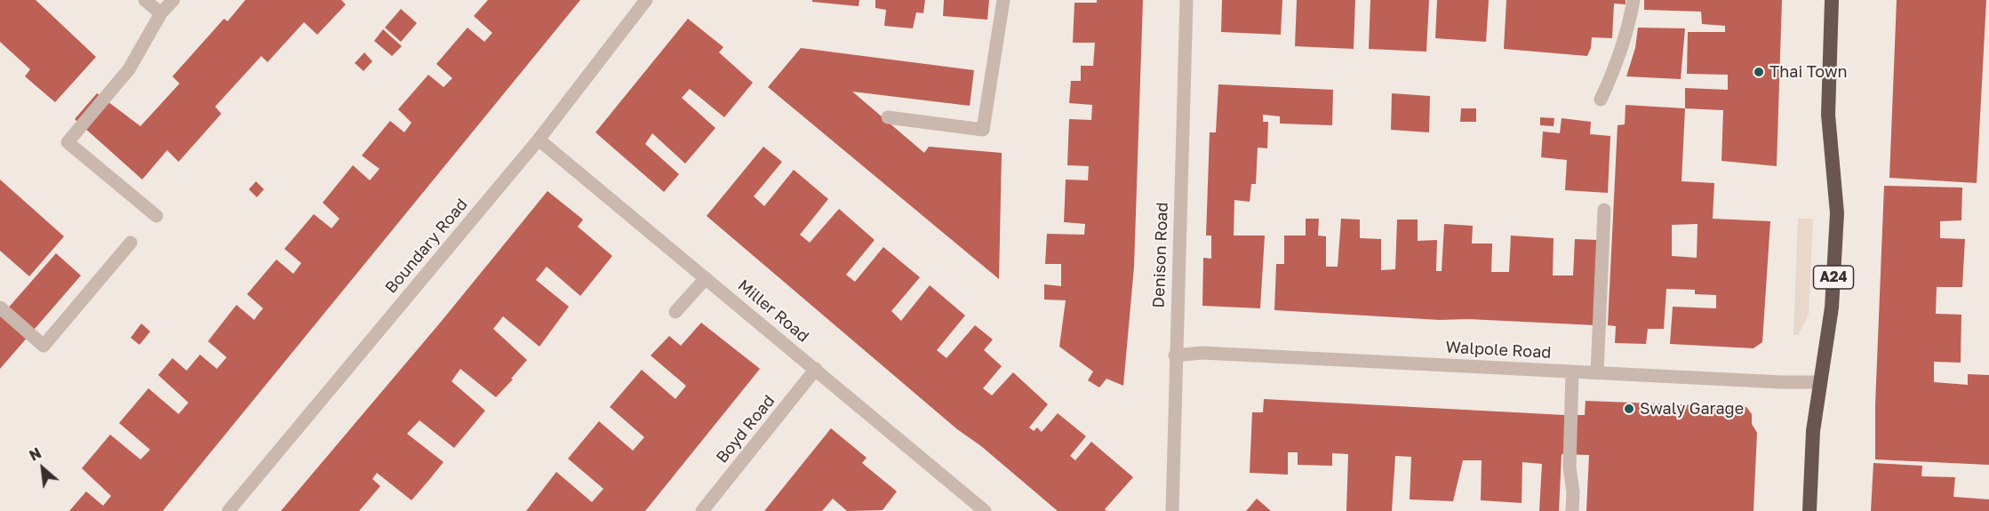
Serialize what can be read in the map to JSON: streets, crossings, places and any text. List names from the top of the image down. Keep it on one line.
{"streets":{"highway":["A24"],"street":["Boundary Road","Denison Road","Miller Road","Walpole Road","Boyd Road"]},"crossings":[["Boundary Road","Miller Road"],["Denison Road","Walpole Road"],["A24","Walpole Road"],["Miller Road","Boyd Road"]],"places":["Thai Town","Swaly Garage"],"north":"top left"}
